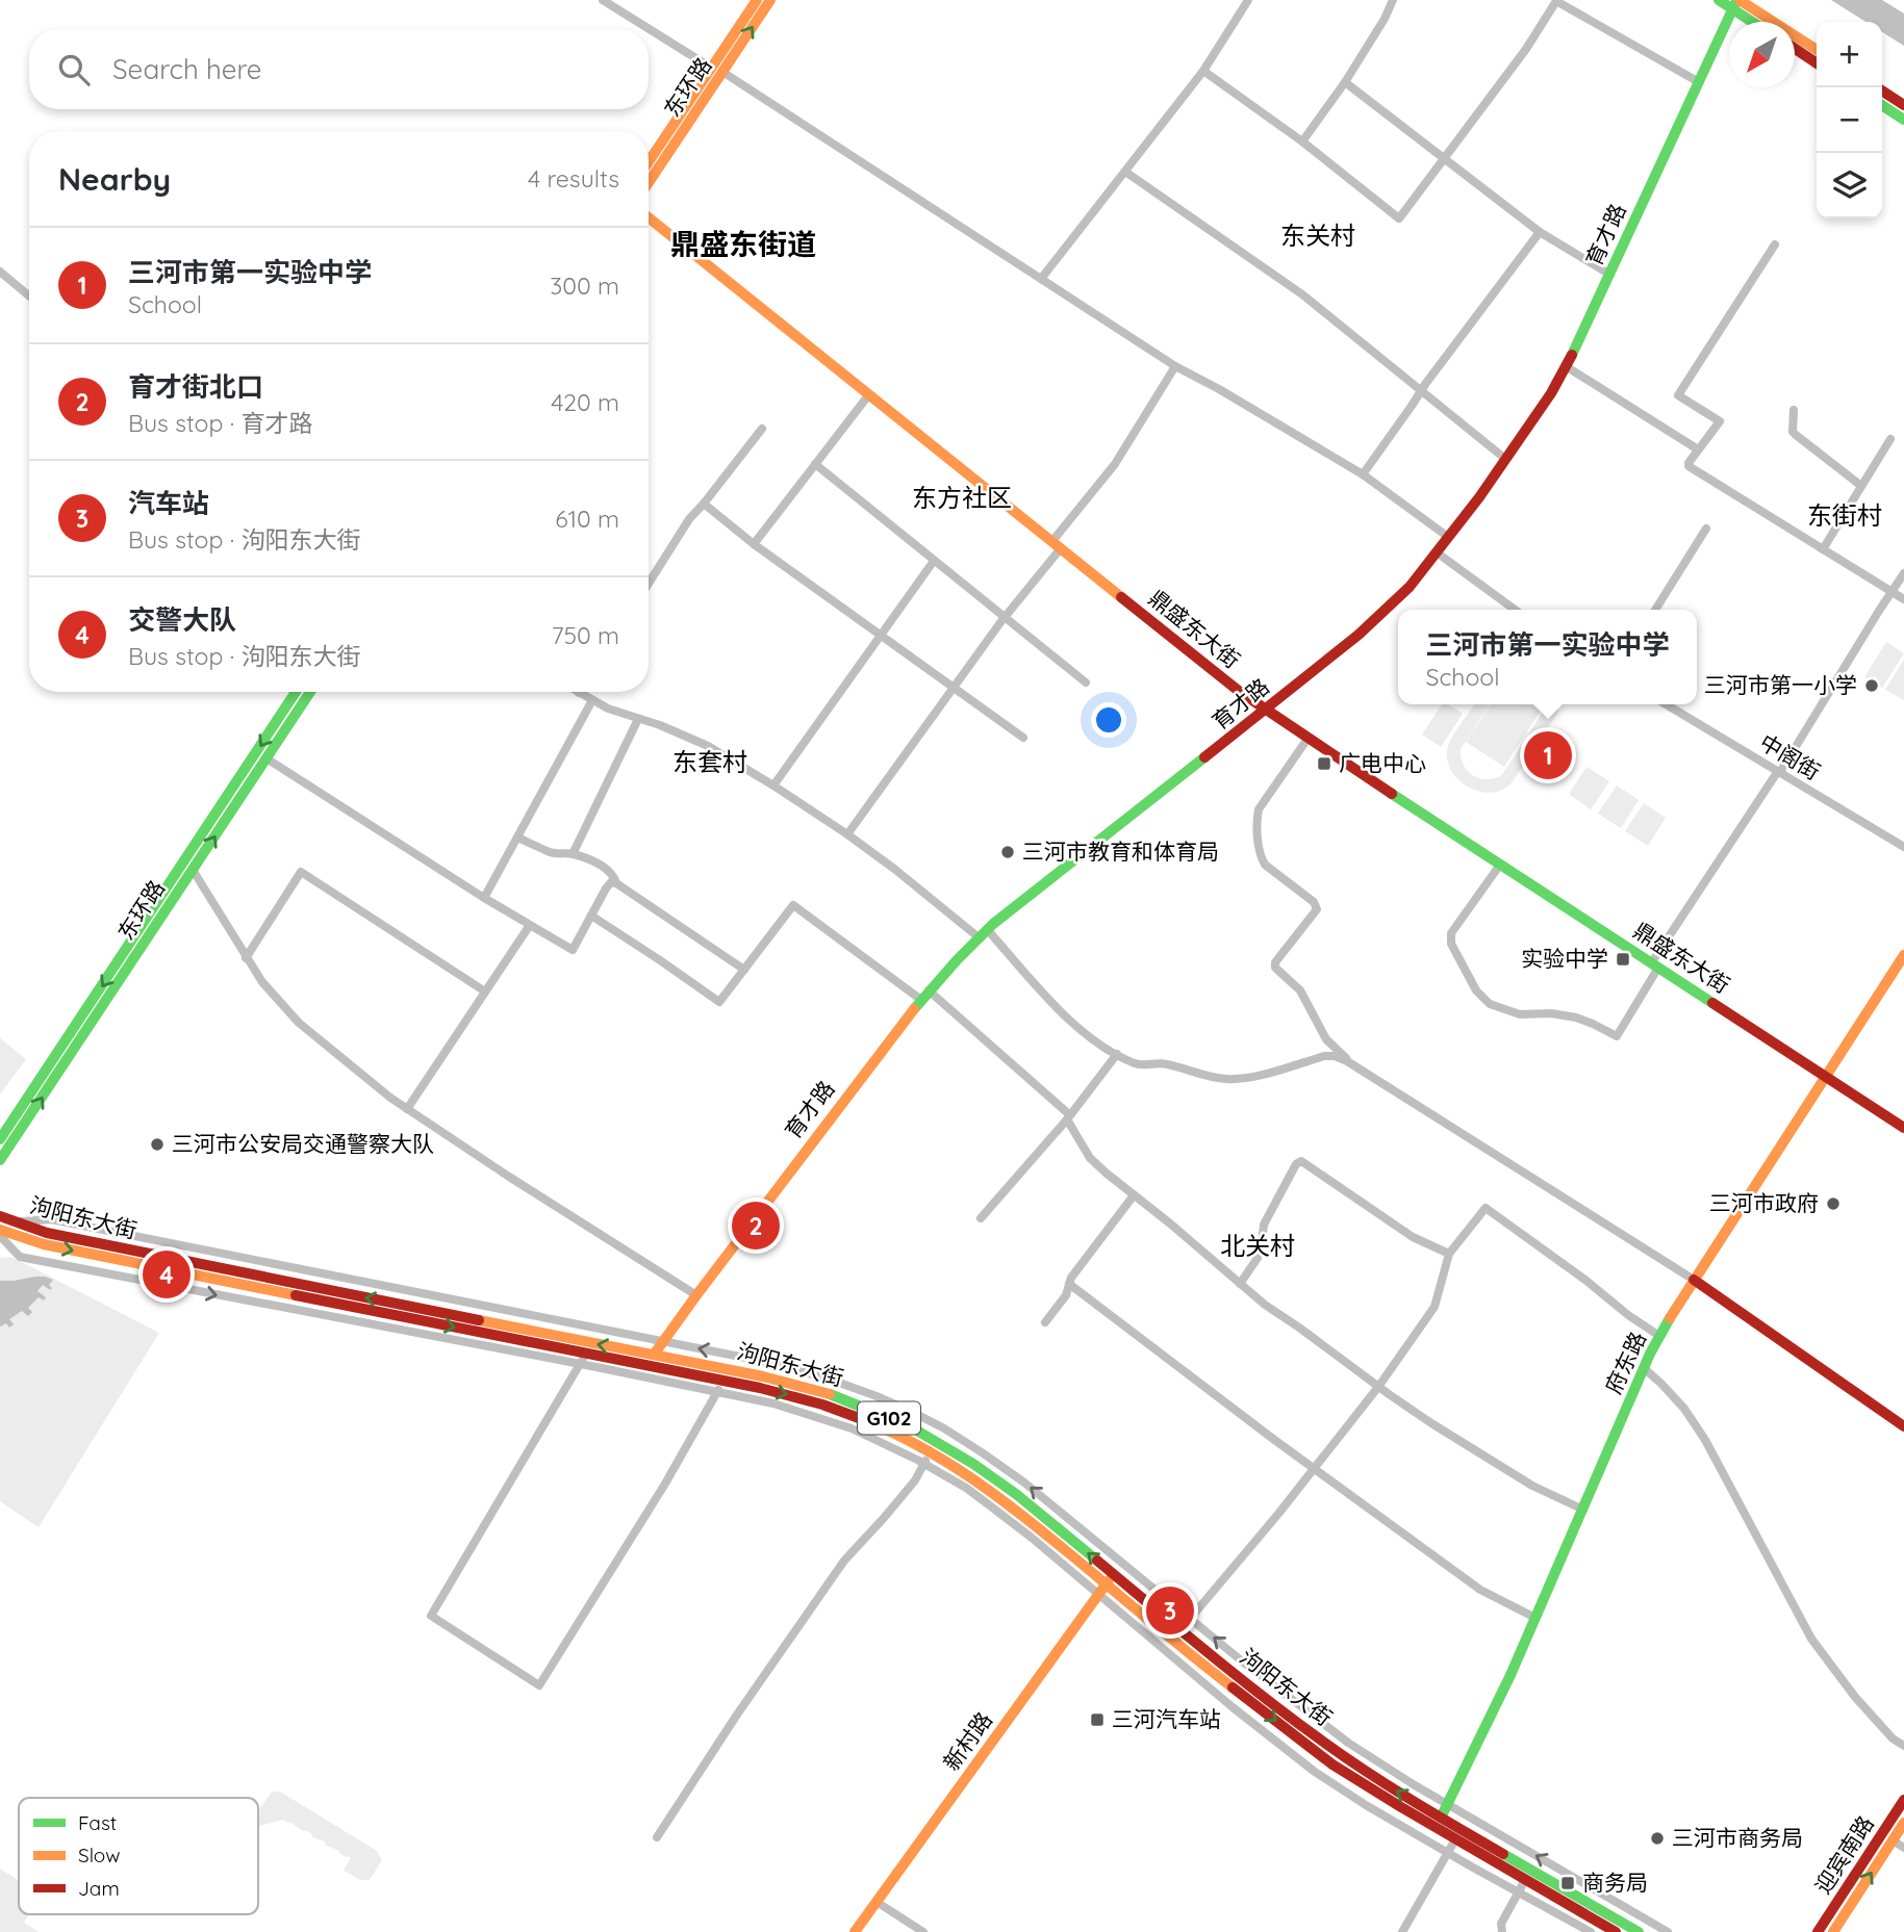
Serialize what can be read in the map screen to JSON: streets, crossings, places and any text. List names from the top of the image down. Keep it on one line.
{"streets":{"main road":["东环路","育才路","鼎盛东大街","泃阳东大街","府东路","G102","新村路","迎宾南路"],"street":["中阁街"]},"crossings":[["育才路","鼎盛东大街"],["育才路","泃阳东大街"],["鼎盛东大街","府东路"],["泃阳东大街","府东路"],["泃阳东大街","新村路"]],"districts":["东关村","鼎盛东街道","东方社区","东街村","东套村","北关村"],"places":{"other":["三河市第一小学","三河市教育和体育局","三河市公安局交通警察大队","三河市政府","三河市商务局"],"transit":["广电中心","实验中学","三河汽车站","商务局"]},"legend":["Fast","Slow","Jam"],"north":"bottom left","page":{"map_buttons":["+","−"],"search":"Search here","heading":["Nearby","4 results"],"list":[{"mark":"1","name":"三河市第一实验中学","note":"School","value":"300 m"},{"mark":"2","name":"育才街北口","note":"Bus stop · 育才路","value":"420 m"},{"mark":"3","name":"汽车站","note":"Bus stop · 泃阳东大街","value":"610 m"},{"mark":"4","name":"交警大队","note":"Bus stop · 泃阳东大街","value":"750 m"}],"popup":["三河市第一实验中学","School"],"pins":["1","2","4","3"]}}
